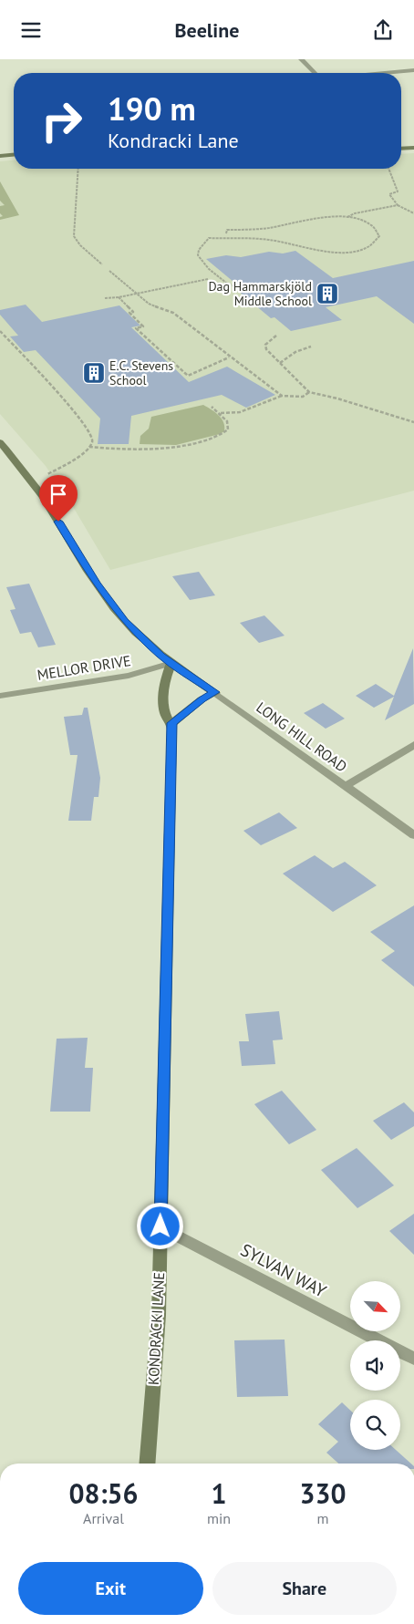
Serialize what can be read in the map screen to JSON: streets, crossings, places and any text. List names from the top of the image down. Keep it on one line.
{"streets":{"main road":["LONG HILL ROAD","KONDRACKI LANE"],"street":["MELLOR DRIVE","SYLVAN WAY"]},"crossings":[["MELLOR DRIVE","LONG HILL ROAD"],["MELLOR DRIVE","KONDRACKI LANE"],["LONG HILL ROAD","KONDRACKI LANE"],["SYLVAN WAY","KONDRACKI LANE"]],"places":{"building":["Dag Hammarskjöld Middle School","E.C. Stevens School"]},"north":"bottom right","page":{"header":"Beeline","turn":["190 m","Kondracki Lane"],"eta":["08:56","Arrival","1","min","330","m"],"buttons":["Exit","Share"]}}
